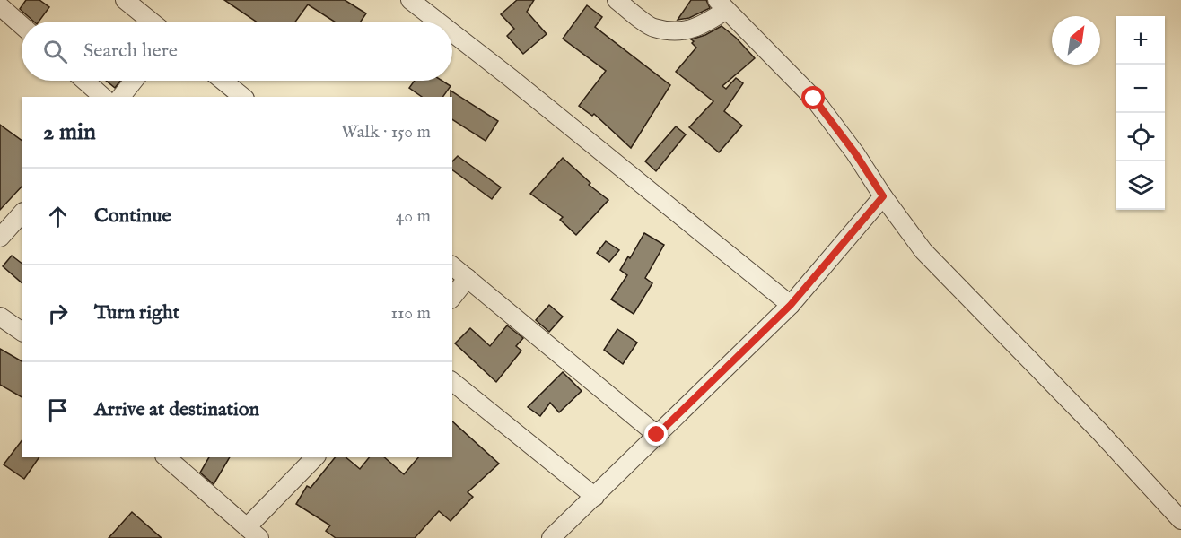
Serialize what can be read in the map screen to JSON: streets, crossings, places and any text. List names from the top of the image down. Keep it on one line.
{"north":"top right","page":{"map_buttons":["+","−"],"search":"Search here","heading":["2 min","Walk · 150 m"],"list":[["Continue","40 m"],["Turn right","110 m"],"Arrive at destination"]}}
